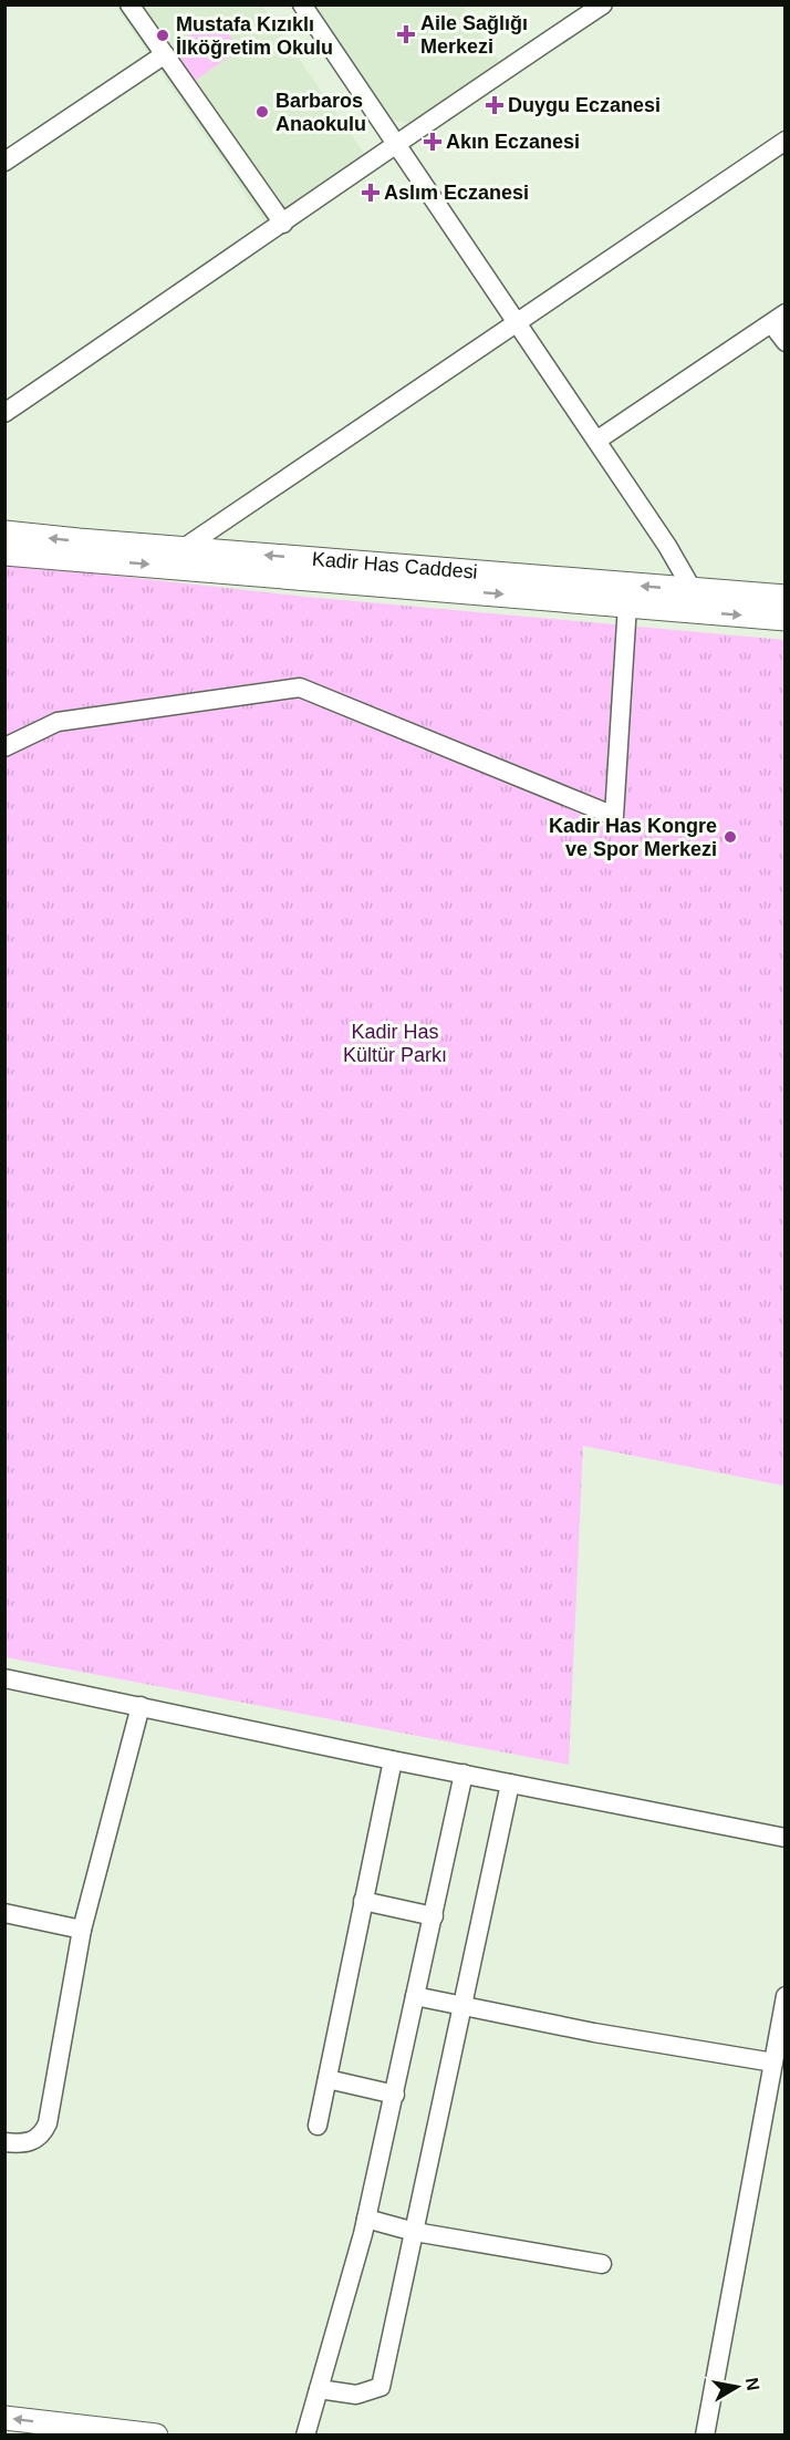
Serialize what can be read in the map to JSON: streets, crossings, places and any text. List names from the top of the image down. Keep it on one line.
{"streets":{"street":["Kadir Has Caddesi"]},"parks":["Kadir Has Kültür Parkı"],"places":{"health":["Aile Sağlığı Merkezi","Duygu Eczanesi","Akın Eczanesi","Aslım Eczanesi"],"other":["Mustafa Kızıklı İlköğretim Okulu","Barbaros Anaokulu","Kadir Has Kongre ve Spor Merkezi"]},"north":"right"}
